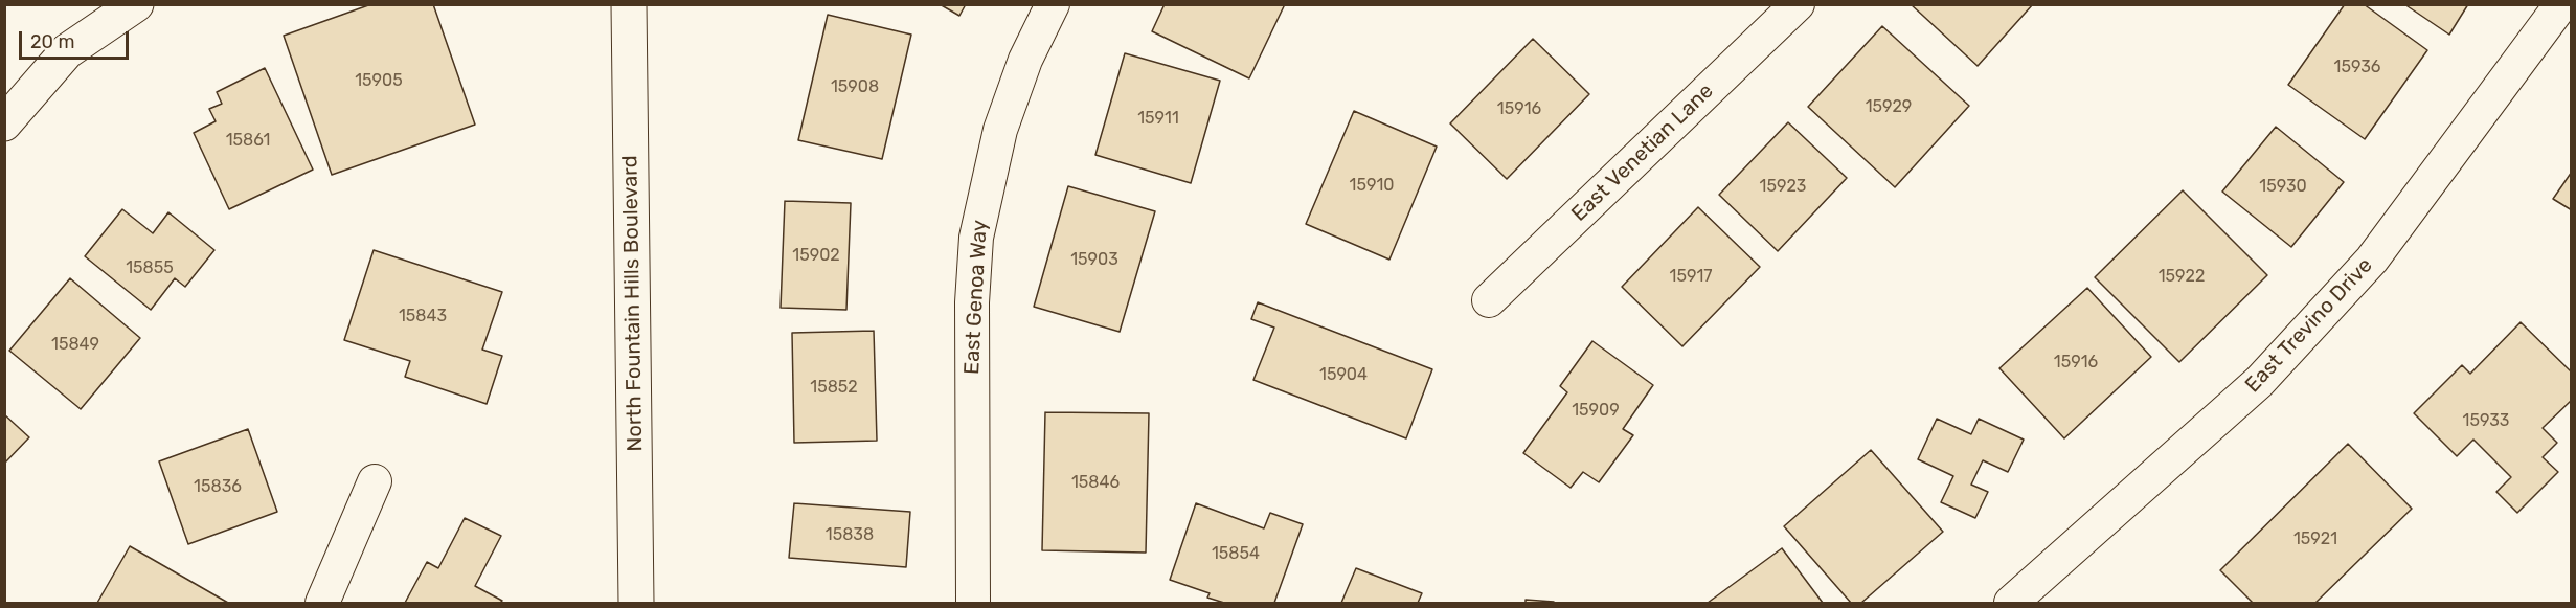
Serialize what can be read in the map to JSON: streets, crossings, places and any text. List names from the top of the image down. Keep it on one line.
{"streets":{"main road":["North Fountain Hills Boulevard"],"street":["East Venetian Lane","East Genoa Way","East Trevino Drive"]},"house_numbers":["15936","15905","15908","15929","15916","15911","15861","15910","15923","15930","15902","15903","15855","15917","15922","15843","15849","15916","15904","15852","15909","15933","15846","15836","15838","15921","15854"],"scale_bar":"20 m"}
